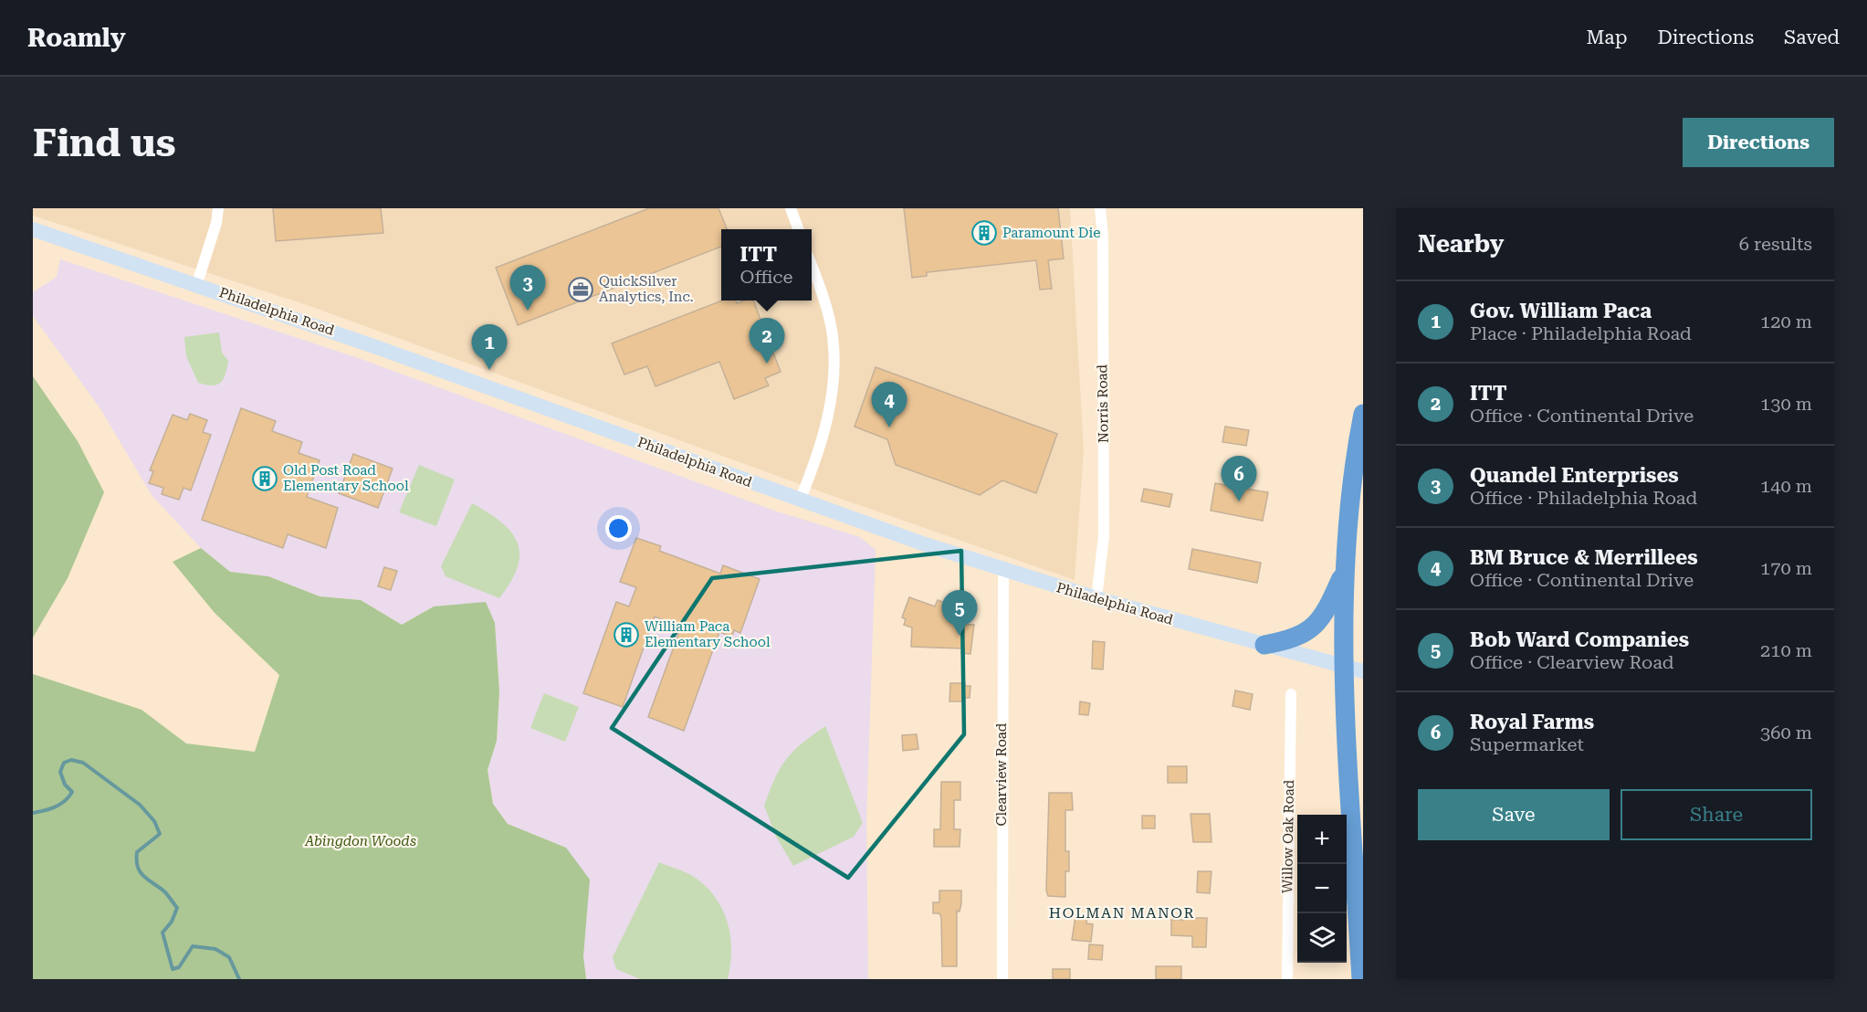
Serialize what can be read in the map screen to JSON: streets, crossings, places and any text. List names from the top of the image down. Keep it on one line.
{"streets":{"main road":["Philadelphia Road"],"street":["Norris Road","Clearview Road","Willow Oak Road"]},"crossings":[["Philadelphia Road","Norris Road"],["Philadelphia Road","Clearview Road"]],"districts":["HOLMAN MANOR"],"parks":["Abingdon Woods"],"places":{"building":["Paramount Die","Old Post Road Elementary School","William Paca Elementary School"],"office":["QuickSilver Analytics, Inc."]},"page":{"header":"Roamly","nav":["Map","Directions","Saved"],"buttons":["Directions",["Save","Share"]],"title":"Find us","heading":["Nearby","6 results"],"popup":["ITT","Office"],"pins":["3","2","1","4","6","5"],"list":[{"mark":"1","name":"Gov. William Paca","note":"Place · Philadelphia Road","value":"120 m"},{"mark":"2","name":"ITT","note":"Office · Continental Drive","value":"130 m"},{"mark":"3","name":"Quandel Enterprises","note":"Office · Philadelphia Road","value":"140 m"},{"mark":"4","name":"BM Bruce & Merrillees","note":"Office · Continental Drive","value":"170 m"},{"mark":"5","name":"Bob Ward Companies","note":"Office · Clearview Road","value":"210 m"},{"mark":"6","name":"Royal Farms","note":"Supermarket","value":"360 m"}],"map_buttons":["+","−"]}}
